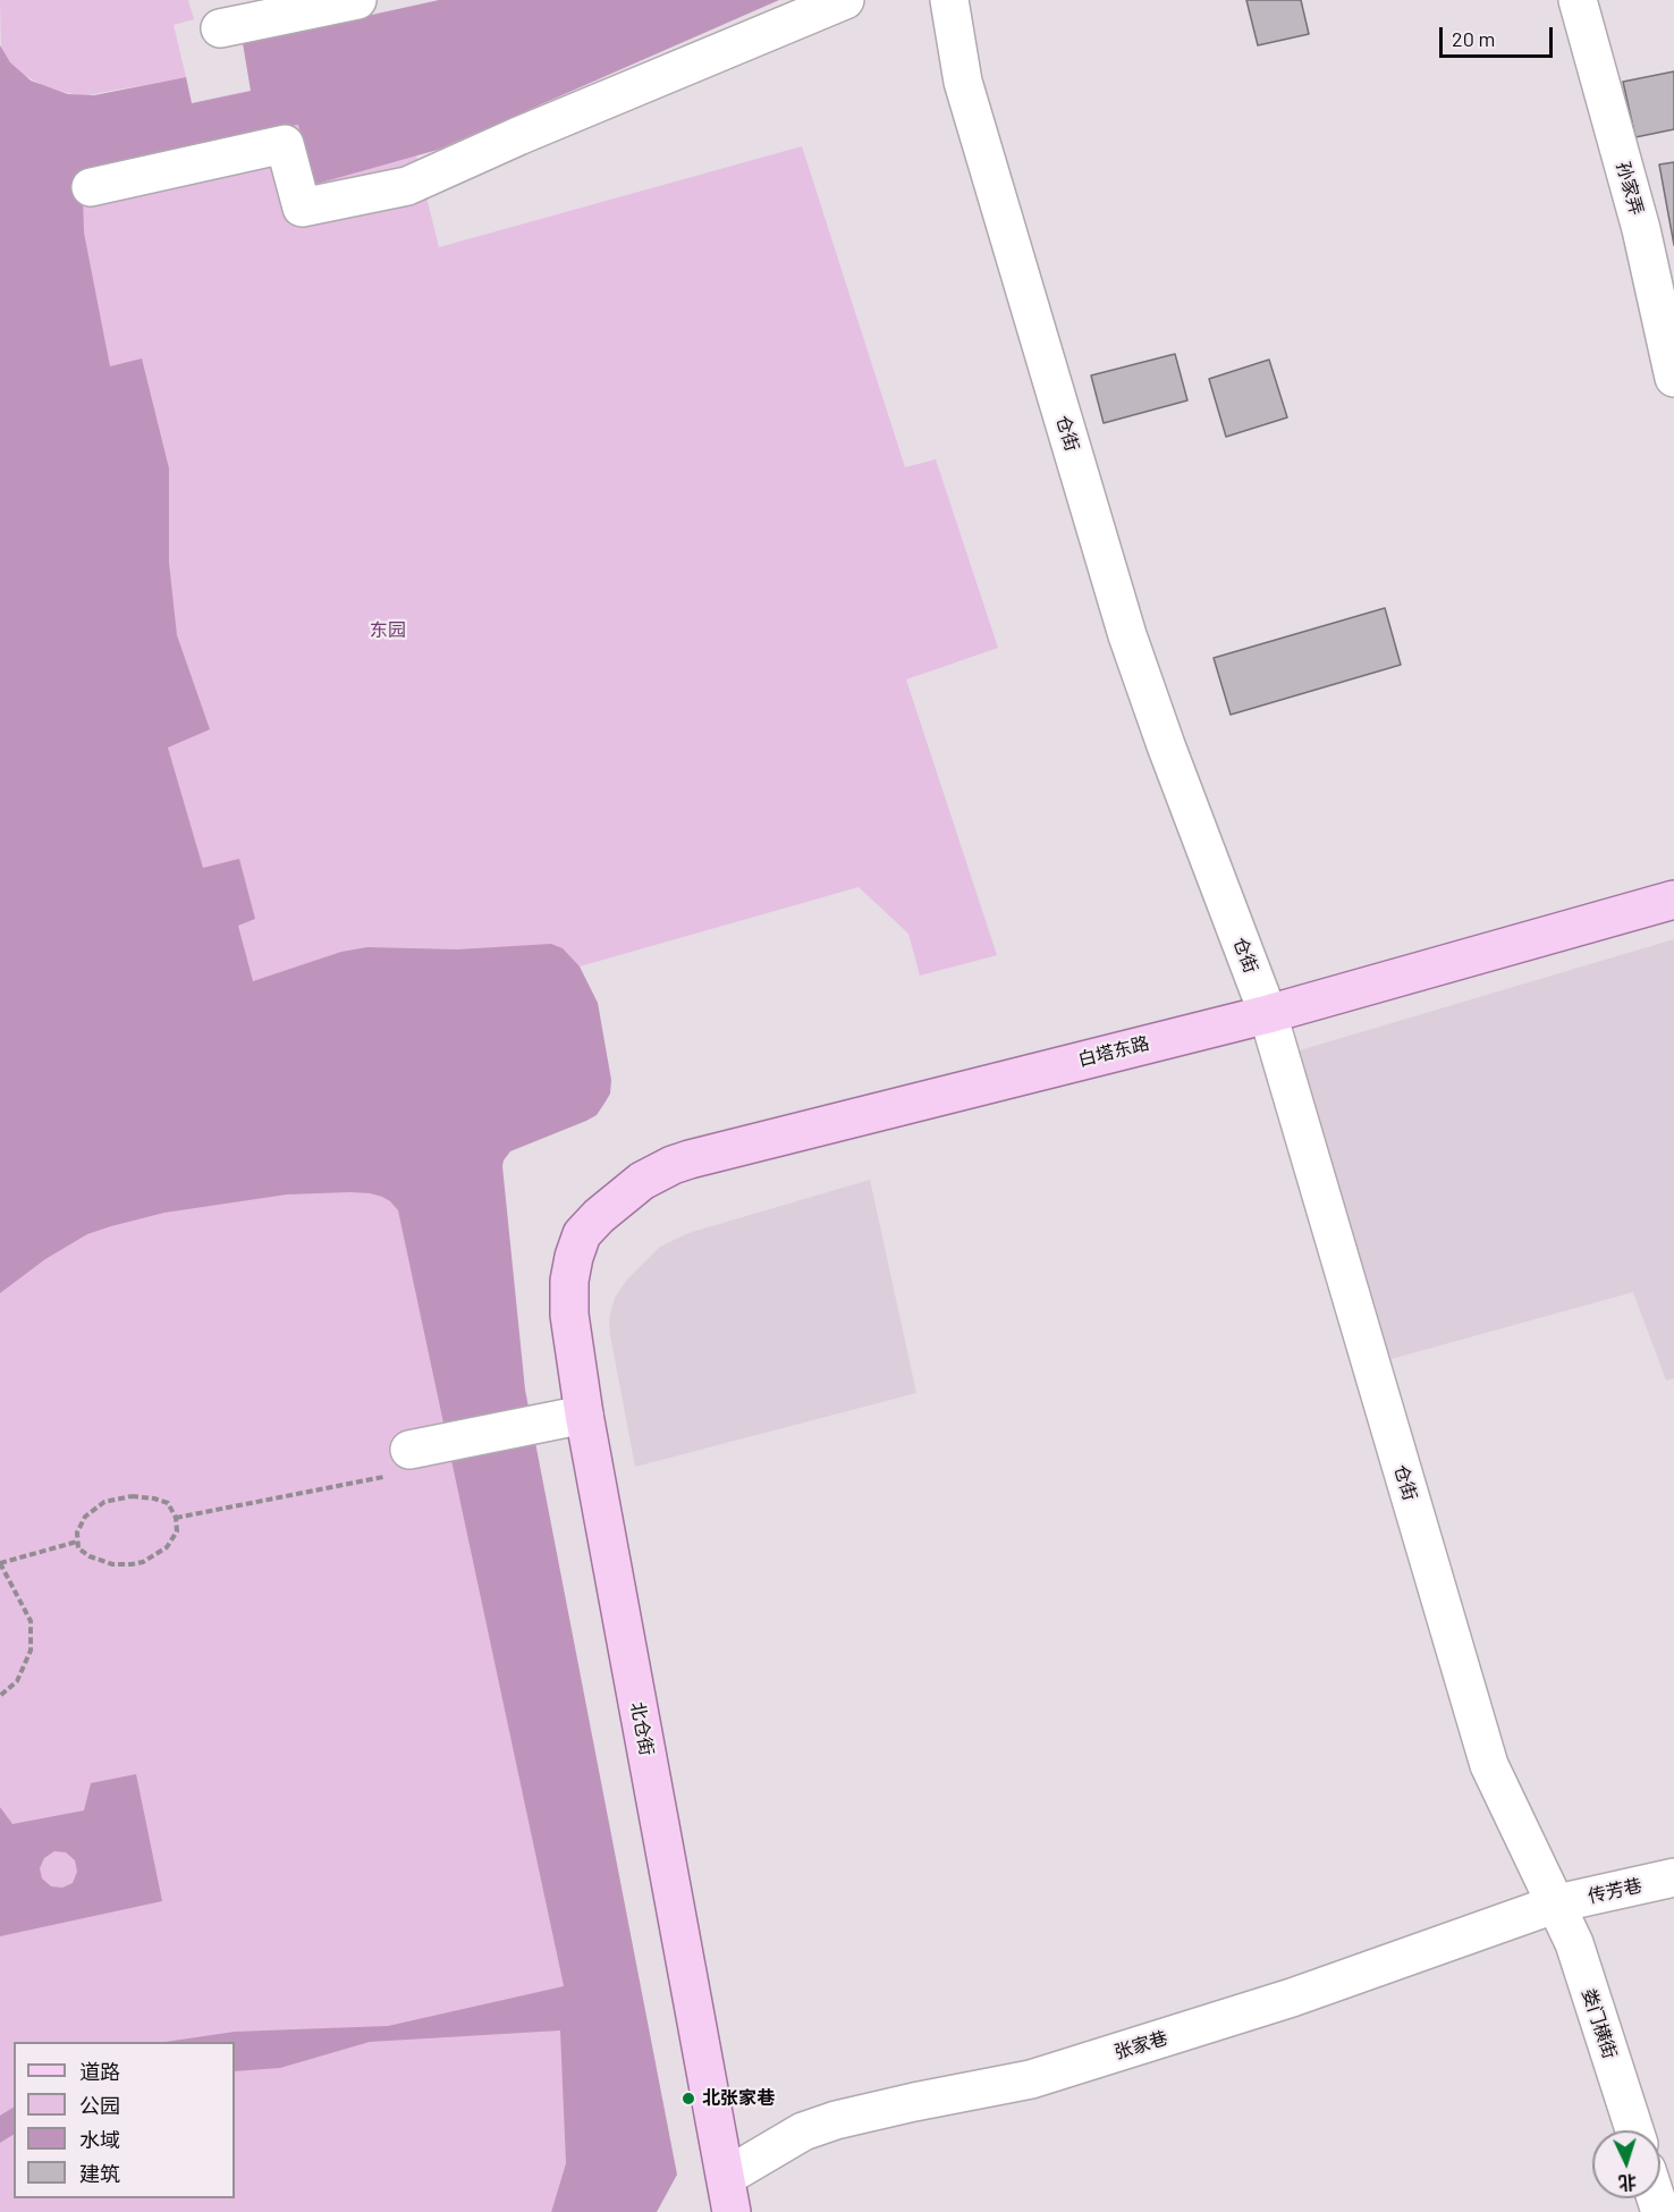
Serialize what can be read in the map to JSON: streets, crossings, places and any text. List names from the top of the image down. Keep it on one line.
{"streets":{"main road":["白塔东路","北仓街"],"street":["孙家弄","仓街","传芳巷","娄门横街","张家巷"]},"crossings":[["仓街","白塔东路"],["仓街","传芳巷"],["仓街","娄门横街"],["仓街","张家巷"],["白塔东路","北仓街"],["北仓街","张家巷"],["传芳巷","娄门横街"],["传芳巷","张家巷"],["娄门横街","张家巷"]],"parks":["东园"],"places":["北张家巷"],"legend":["道路","公园","水域","建筑"],"scale_bar":"20 m","north":"bottom"}
